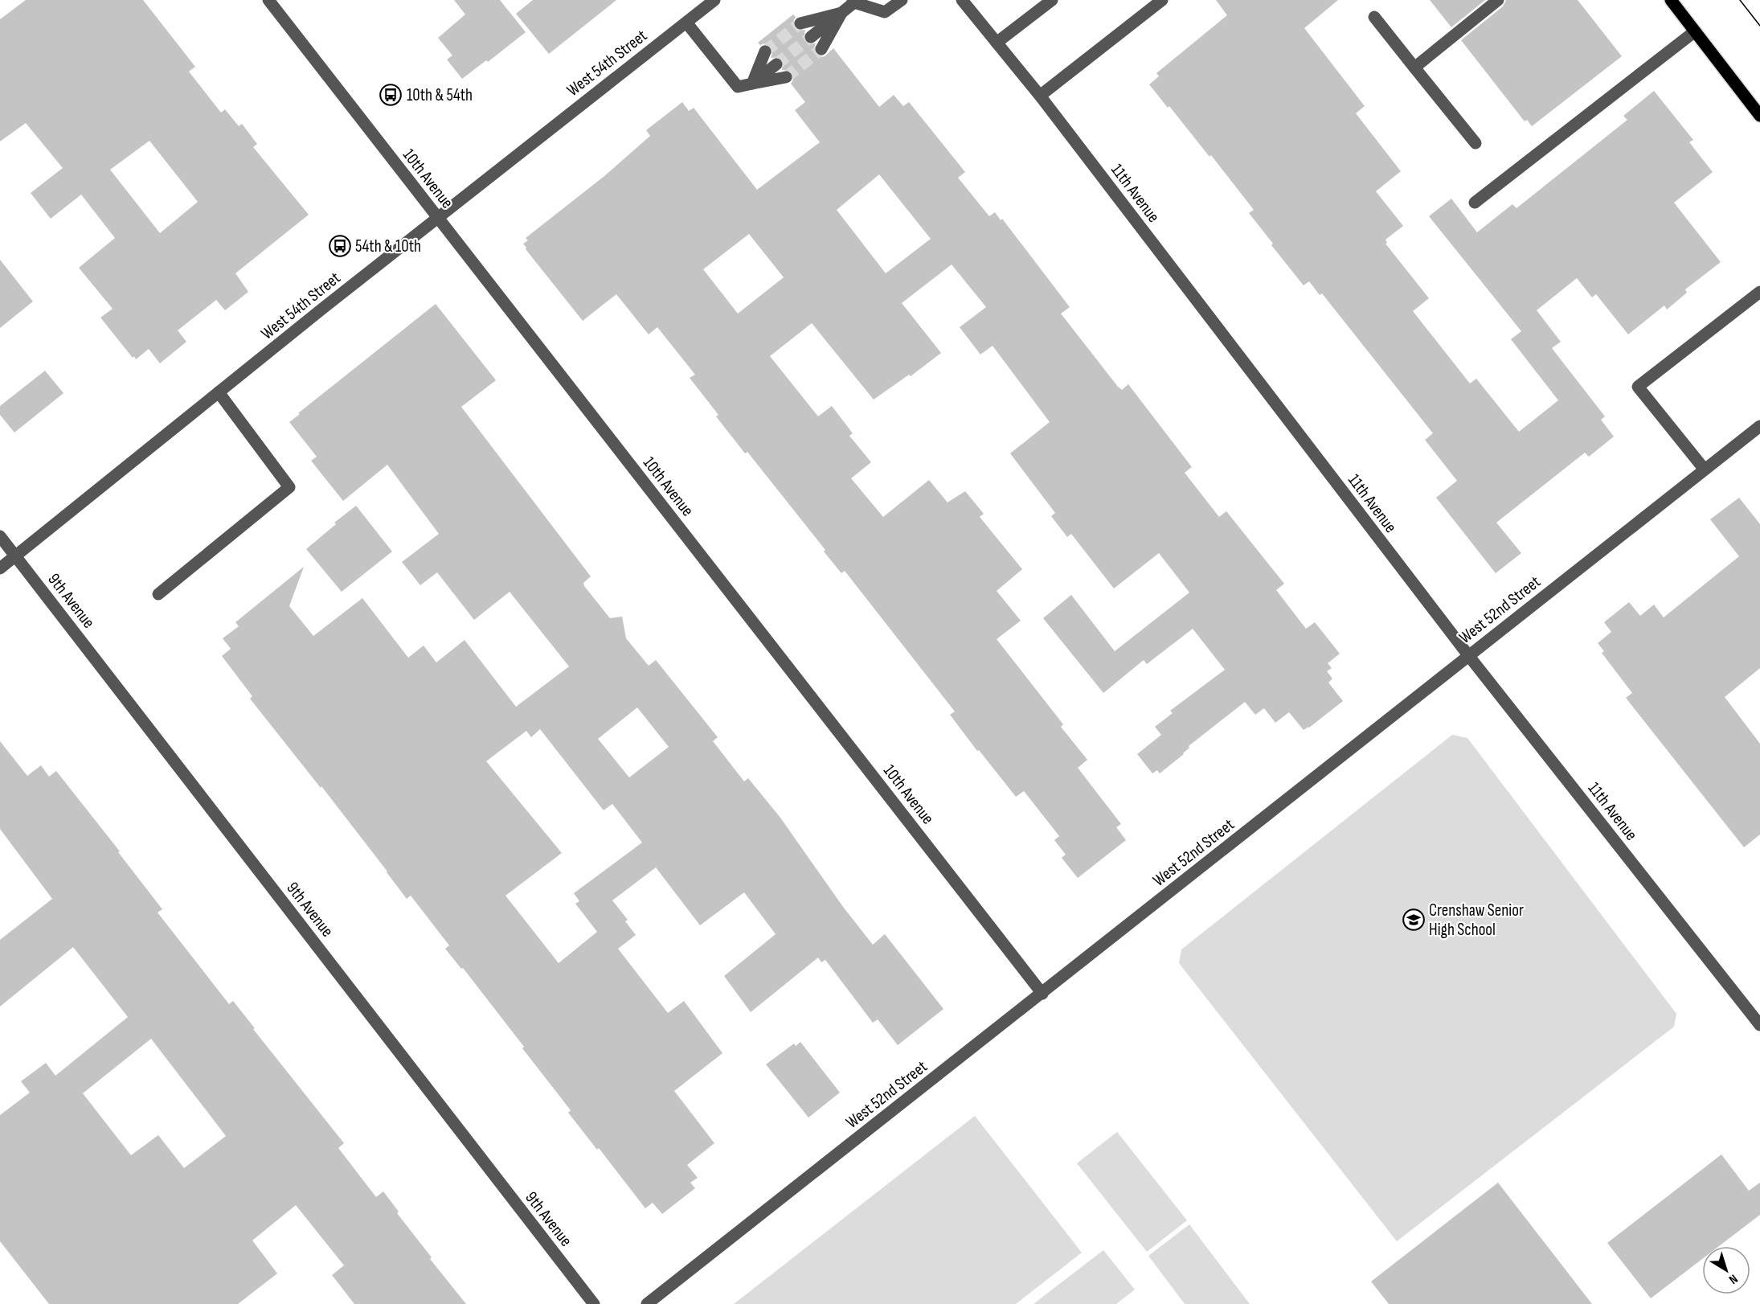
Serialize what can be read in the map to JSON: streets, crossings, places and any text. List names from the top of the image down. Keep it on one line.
{"streets":{"street":["West 54th Street","10th Avenue","11th Avenue","9th Avenue","West 52nd Street"]},"crossings":[["West 54th Street","10th Avenue"],["West 54th Street","9th Avenue"],["10th Avenue","West 52nd Street"],["11th Avenue","West 52nd Street"]],"places":{"bus stop":["10th & 54th","54th & 10th"],"school or university":["Crenshaw Senior High School"]},"north":"bottom right"}
